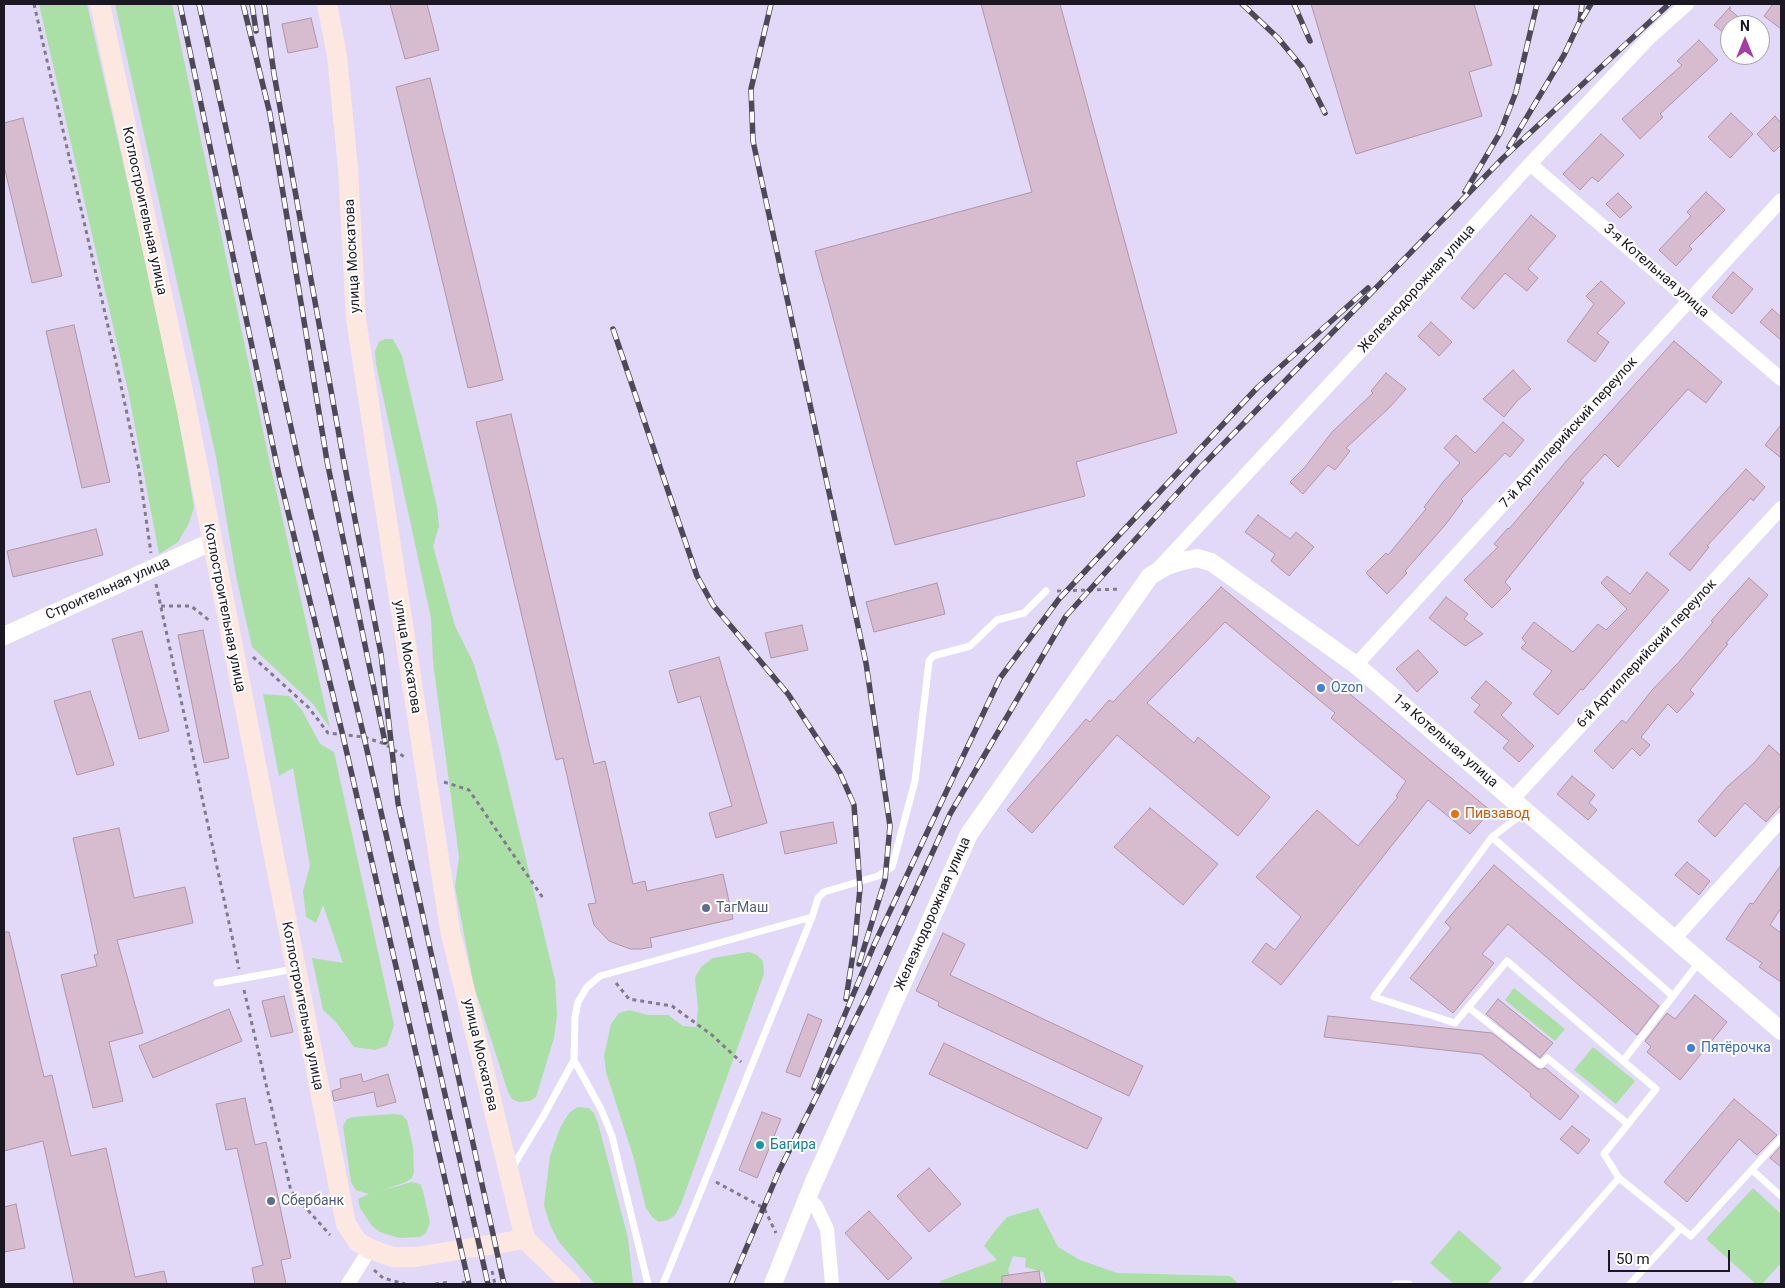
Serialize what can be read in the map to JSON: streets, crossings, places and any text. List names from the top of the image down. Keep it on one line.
{"streets":{"main road":["Котлостроительная улица","улица Москатова"],"street":["3-я Котельная улица","Железнодорожная улица","7-й Артиллерийский переулок","Строительная улица","6-й Артиллерийский переулок","1-я Котельная улица"]},"crossings":[["Котлостроительная улица","Строительная улица"],["3-я Котельная улица","Железнодорожная улица"],["3-я Котельная улица","7-й Артиллерийский переулок"],["Железнодорожная улица","1-я Котельная улица"],["7-й Артиллерийский переулок","1-я Котельная улица"],["6-й Артиллерийский переулок","1-я Котельная улица"]],"places":["Ozon","Пивзавод","ТагМаш","Пятёрочка","Багира","Сбербанк"],"scale_bar":"50 m","north":"top"}
